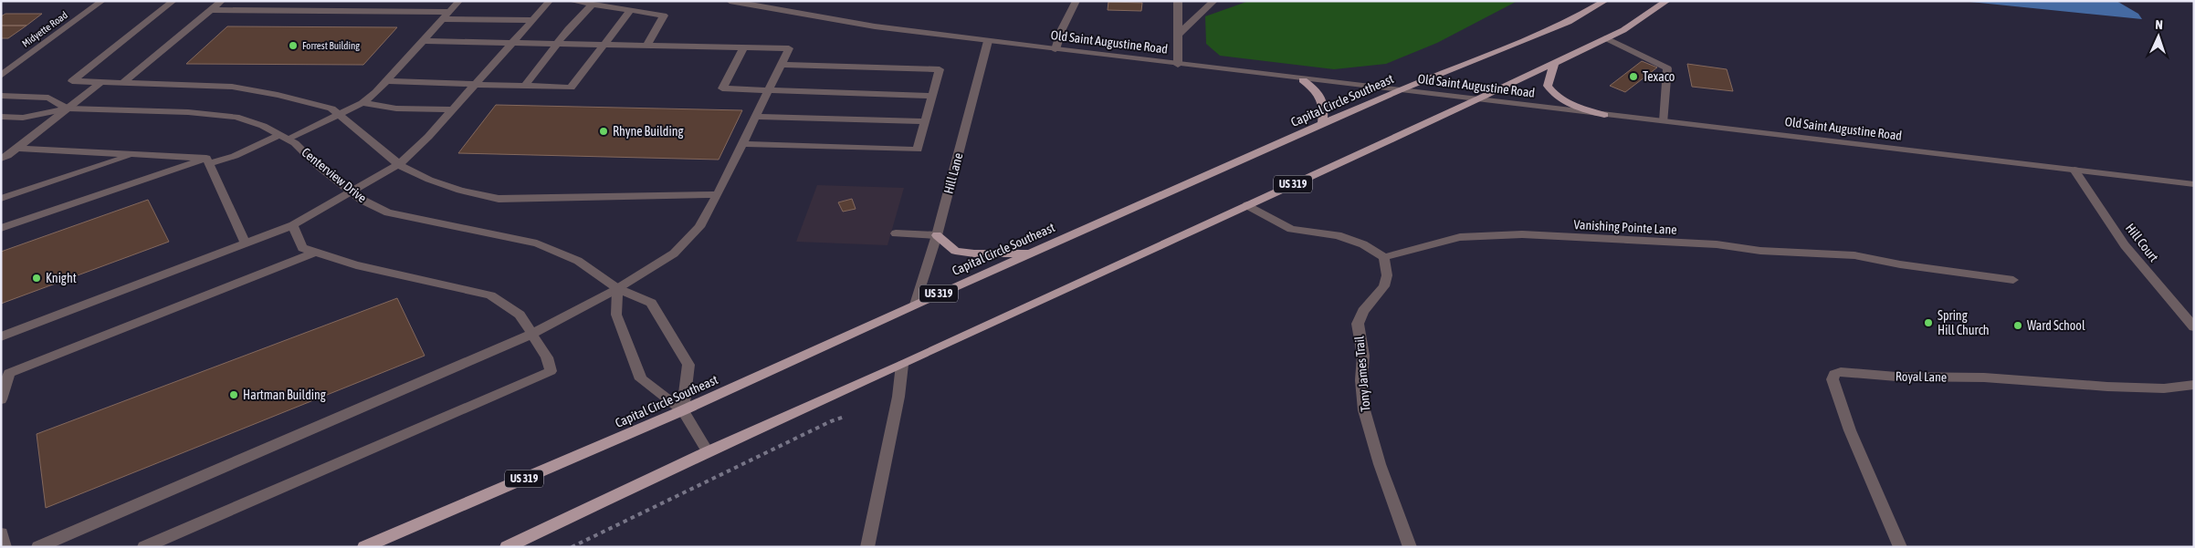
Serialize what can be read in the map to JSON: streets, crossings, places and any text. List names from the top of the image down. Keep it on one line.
{"streets":{"main road":["Capital Circle Southeast","US 319"],"street":["Midyette Road","Old Saint Augustine Road","Hill Lane","Centerview Drive","Vanishing Pointe Lane","Hill Court","Tony James Trail","Royal Lane"]},"crossings":[["Old Saint Augustine Road","Capital Circle Southeast"],["Old Saint Augustine Road","Hill Lane"],["Old Saint Augustine Road","US 319"],["Old Saint Augustine Road","Hill Court"],["Capital Circle Southeast","Hill Lane"],["Capital Circle Southeast","Centerview Drive"],["Vanishing Pointe Lane","Tony James Trail"]],"places":["Forrest Building","Texaco","Rhyne Building","Knight","Spring Hill Church","Ward School","Hartman Building"],"north":"top"}
